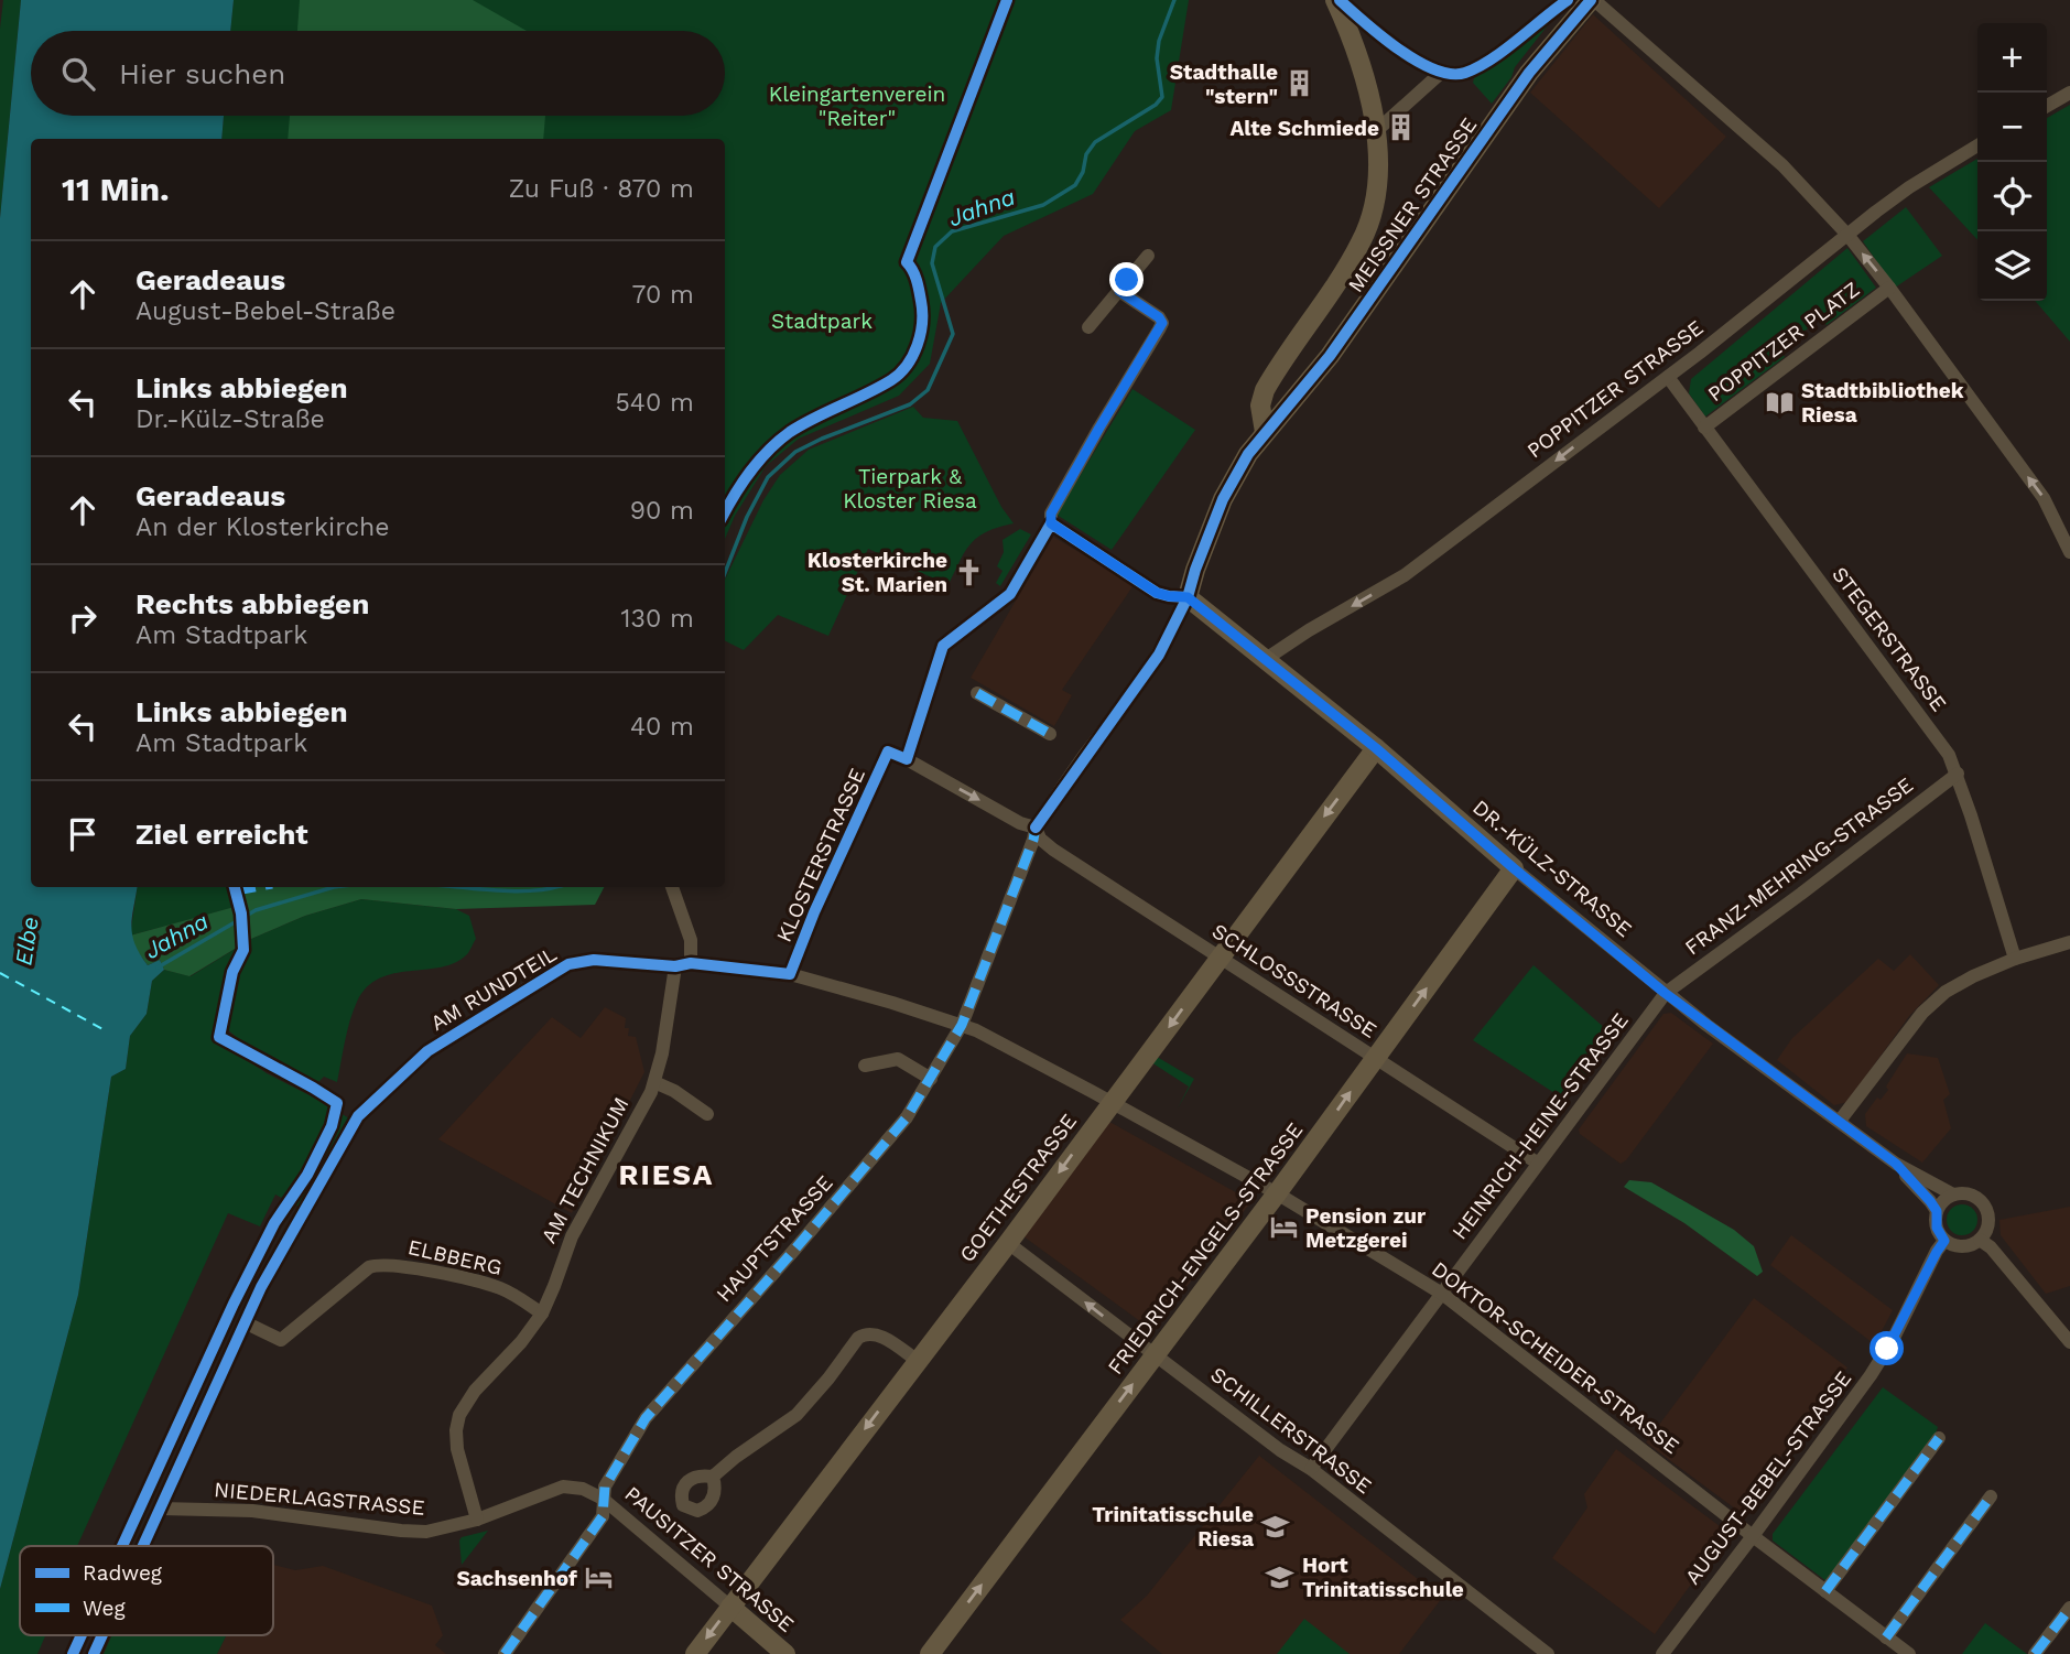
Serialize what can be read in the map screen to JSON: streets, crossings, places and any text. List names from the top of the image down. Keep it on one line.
{"streets":{"main road":["MEISSNER STRASSE","DR.-KÜLZ-STRASSE","GOETHESTRASSE","FRIEDRICH-ENGELS-STRASSE","PAUSITZER STRASSE"],"street":["POPPITZER PLATZ","POPPITZER STRASSE","STEGERSTRASSE","KLOSTERSTRASSE","FRANZ-MEHRING-STRASSE","SCHLOSSSTRASSE","AM RUNDTEIL","HEINRICH-HEINE-STRASSE","AM TECHNIKUM","HAUPTSTRASSE","ELBBERG","DOKTOR-SCHEIDER-STRASSE","SCHILLERSTRASSE","AUGUST-BEBEL-STRASSE","NIEDERLAGSTRASSE"]},"crossings":[["MEISSNER STRASSE","DR.-KÜLZ-STRASSE"],["MEISSNER STRASSE","HAUPTSTRASSE"],["POPPITZER PLATZ","STEGERSTRASSE"],["POPPITZER STRASSE","STEGERSTRASSE"],["POPPITZER STRASSE","DR.-KÜLZ-STRASSE"],["STEGERSTRASSE","FRANZ-MEHRING-STRASSE"],["KLOSTERSTRASSE","AM RUNDTEIL"],["KLOSTERSTRASSE","DOKTOR-SCHEIDER-STRASSE"],["FRANZ-MEHRING-STRASSE","DR.-KÜLZ-STRASSE"],["FRANZ-MEHRING-STRASSE","HEINRICH-HEINE-STRASSE"],["DR.-KÜLZ-STRASSE","HEINRICH-HEINE-STRASSE"],["DR.-KÜLZ-STRASSE","GOETHESTRASSE"],["DR.-KÜLZ-STRASSE","HAUPTSTRASSE"],["DR.-KÜLZ-STRASSE","FRIEDRICH-ENGELS-STRASSE"],["DR.-KÜLZ-STRASSE","AUGUST-BEBEL-STRASSE"],["SCHLOSSSTRASSE","HEINRICH-HEINE-STRASSE"],["SCHLOSSSTRASSE","GOETHESTRASSE"],["SCHLOSSSTRASSE","HAUPTSTRASSE"],["SCHLOSSSTRASSE","FRIEDRICH-ENGELS-STRASSE"],["AM RUNDTEIL","ELBBERG"],["AM RUNDTEIL","DOKTOR-SCHEIDER-STRASSE"],["AM RUNDTEIL","NIEDERLAGSTRASSE"],["HEINRICH-HEINE-STRASSE","DOKTOR-SCHEIDER-STRASSE"],["HEINRICH-HEINE-STRASSE","SCHILLERSTRASSE"],["AM TECHNIKUM","ELBBERG"],["AM TECHNIKUM","NIEDERLAGSTRASSE"],["GOETHESTRASSE","DOKTOR-SCHEIDER-STRASSE"],["GOETHESTRASSE","SCHILLERSTRASSE"],["GOETHESTRASSE","PAUSITZER STRASSE"],["HAUPTSTRASSE","DOKTOR-SCHEIDER-STRASSE"],["HAUPTSTRASSE","NIEDERLAGSTRASSE"],["HAUPTSTRASSE","PAUSITZER STRASSE"],["FRIEDRICH-ENGELS-STRASSE","DOKTOR-SCHEIDER-STRASSE"],["FRIEDRICH-ENGELS-STRASSE","SCHILLERSTRASSE"],["DOKTOR-SCHEIDER-STRASSE","AUGUST-BEBEL-STRASSE"],["NIEDERLAGSTRASSE","PAUSITZER STRASSE"]],"one_way":["POPPITZER STRASSE","GOETHESTRASSE","FRIEDRICH-ENGELS-STRASSE"],"districts":["RIESA"],"water":["Jahna","Elbe"],"parks":["Kleingartenverein \"Reiter\"","Stadtpark","Tierpark & Kloster Riesa"],"places":{"building":["Stadthalle \"stern\"","Alte Schmiede"],"library":["Stadtbibliothek Riesa"],"church":["Klosterkirche St. Marien"],"hotel":["Pension zur Metzgerei","Sachsenhof"],"school or university":["Trinitatisschule Riesa","Hort Trinitatisschule"]},"legend":["Radweg","Weg"],"page":{"map_buttons":["+","−"],"search":"Hier suchen","heading":["11 Min.","Zu Fuß · 870 m"],"list":[["Geradeaus","August-Bebel-Straße","70 m"],["Links abbiegen","Dr.-Külz-Straße","540 m"],["Geradeaus","An der Klosterkirche","90 m"],["Rechts abbiegen","Am Stadtpark","130 m"],["Links abbiegen","Am Stadtpark","40 m"],"Ziel erreicht"]}}
